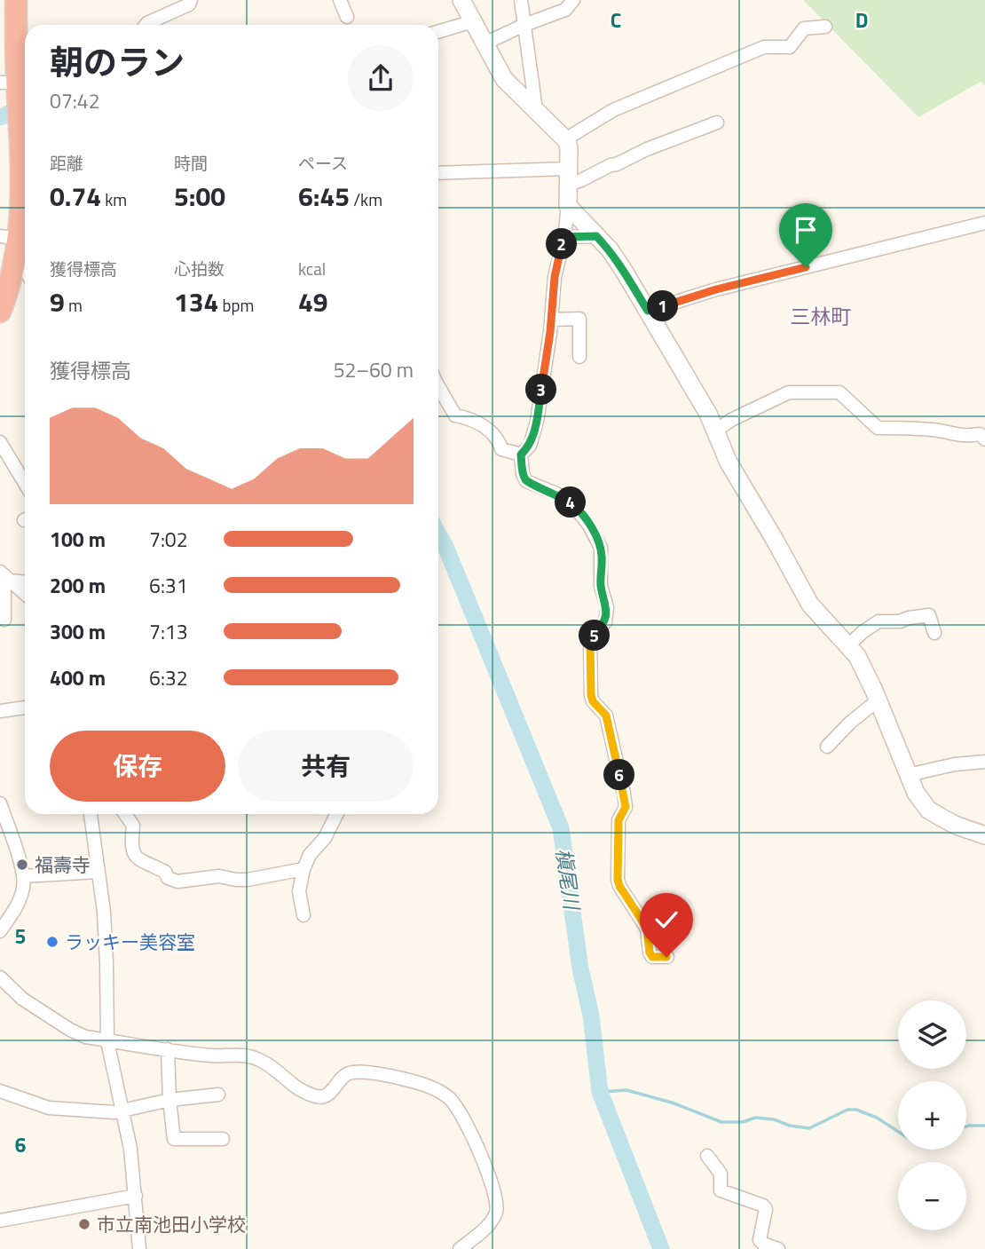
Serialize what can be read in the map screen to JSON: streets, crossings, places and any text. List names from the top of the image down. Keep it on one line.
{"districts":["三林町"],"water":["槇尾川"],"places":["福壽寺","ラッキー美容室","市立南池田小学校"],"page":{"heading":["朝のラン","07:42"],"stats":[["距離","0.74 km"],["時間","5:00"],["ペース","6:45 /km"],["獲得標高","9 m"],["心拍数","134 bpm"],["kcal","49"]],"pins":["2","1","3","4","5","6"],"chart":["獲得標高","52–60 m"],"list":[{"name":"100 m","note":"7:02"},{"name":"200 m","note":"6:31"},{"name":"300 m","note":"7:13"},{"name":"400 m","note":"6:32"}],"buttons":["保存","共有"],"map_buttons":["+","−"]},"grid":{"columns":["C","D"],"rows":["5","6"]}}
